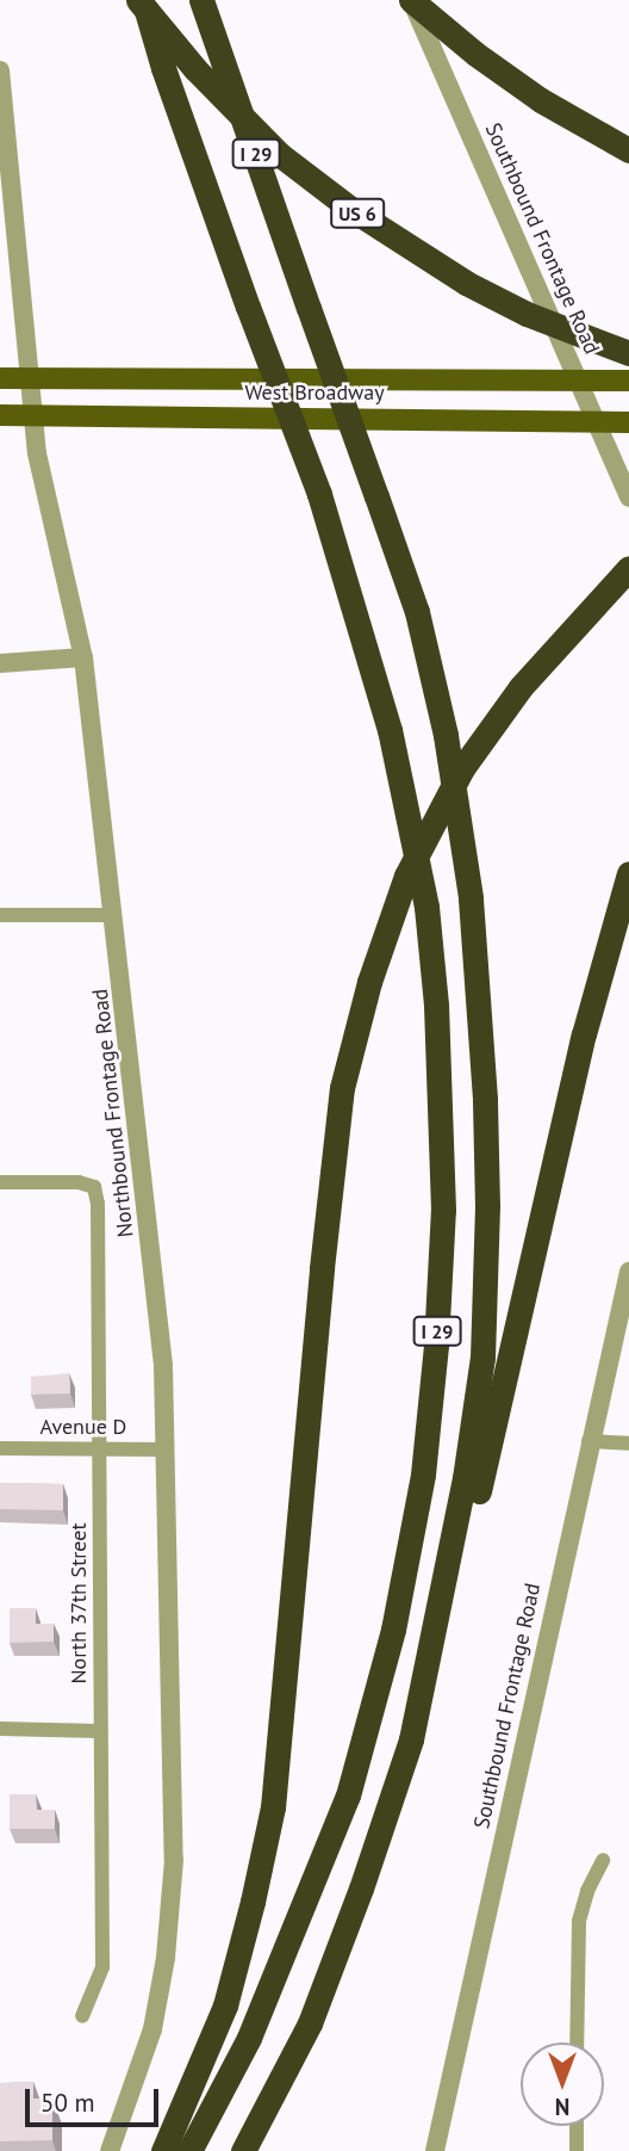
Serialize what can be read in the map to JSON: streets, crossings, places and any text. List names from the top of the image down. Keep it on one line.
{"streets":{"highway":["I 29","US 6"],"main road":["West Broadway"],"street":["Southbound Frontage Road","Northbound Frontage Road","Avenue D","North 37th Street"]},"crossings":[["I 29","US 6"],["Southbound Frontage Road","West Broadway"],["West Broadway","Northbound Frontage Road"],["Northbound Frontage Road","Avenue D"],["Avenue D","North 37th Street"]],"scale_bar":"50 m","north":"bottom"}
